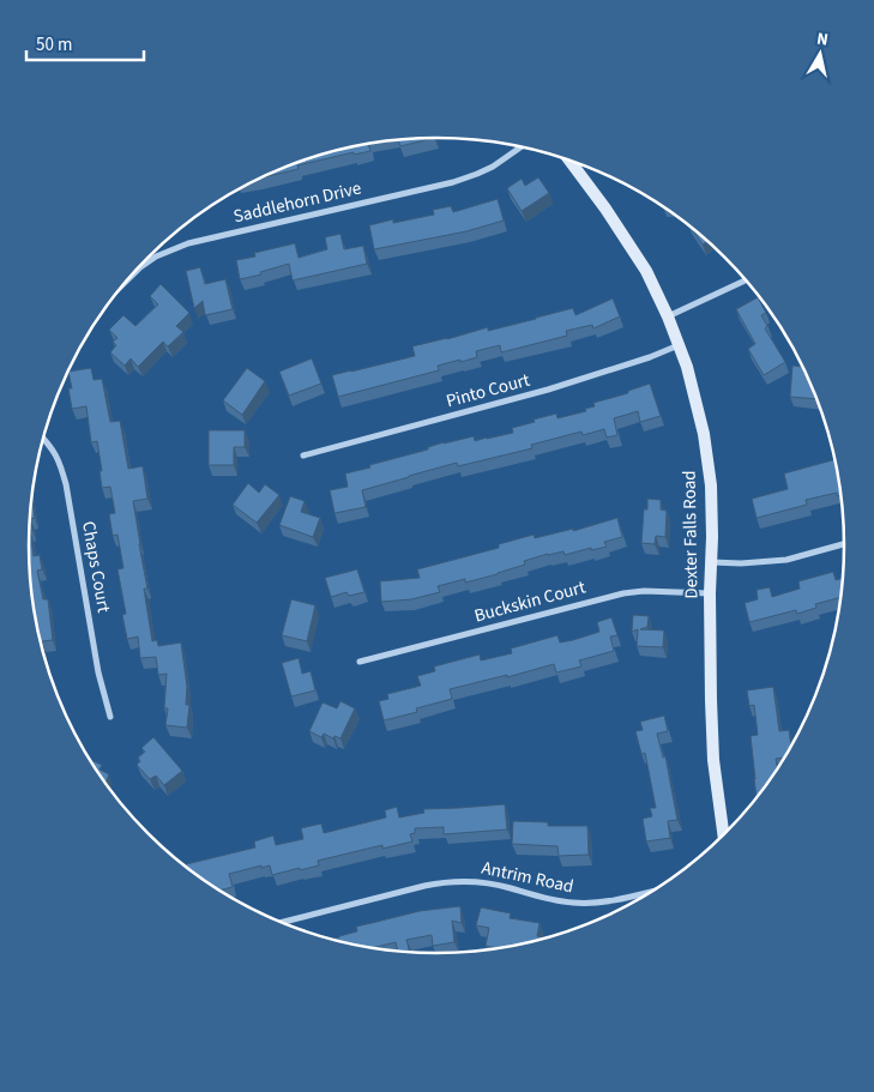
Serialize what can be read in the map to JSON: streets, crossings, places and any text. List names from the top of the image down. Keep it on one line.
{"streets":{"street":["Saddlehorn Drive","Pinto Court","Dexter Falls Road","Chaps Court","Buckskin Court","Antrim Road"]},"crossings":[["Pinto Court","Dexter Falls Road"],["Dexter Falls Road","Buckskin Court"]],"scale_bar":"50 m","north":"top"}
